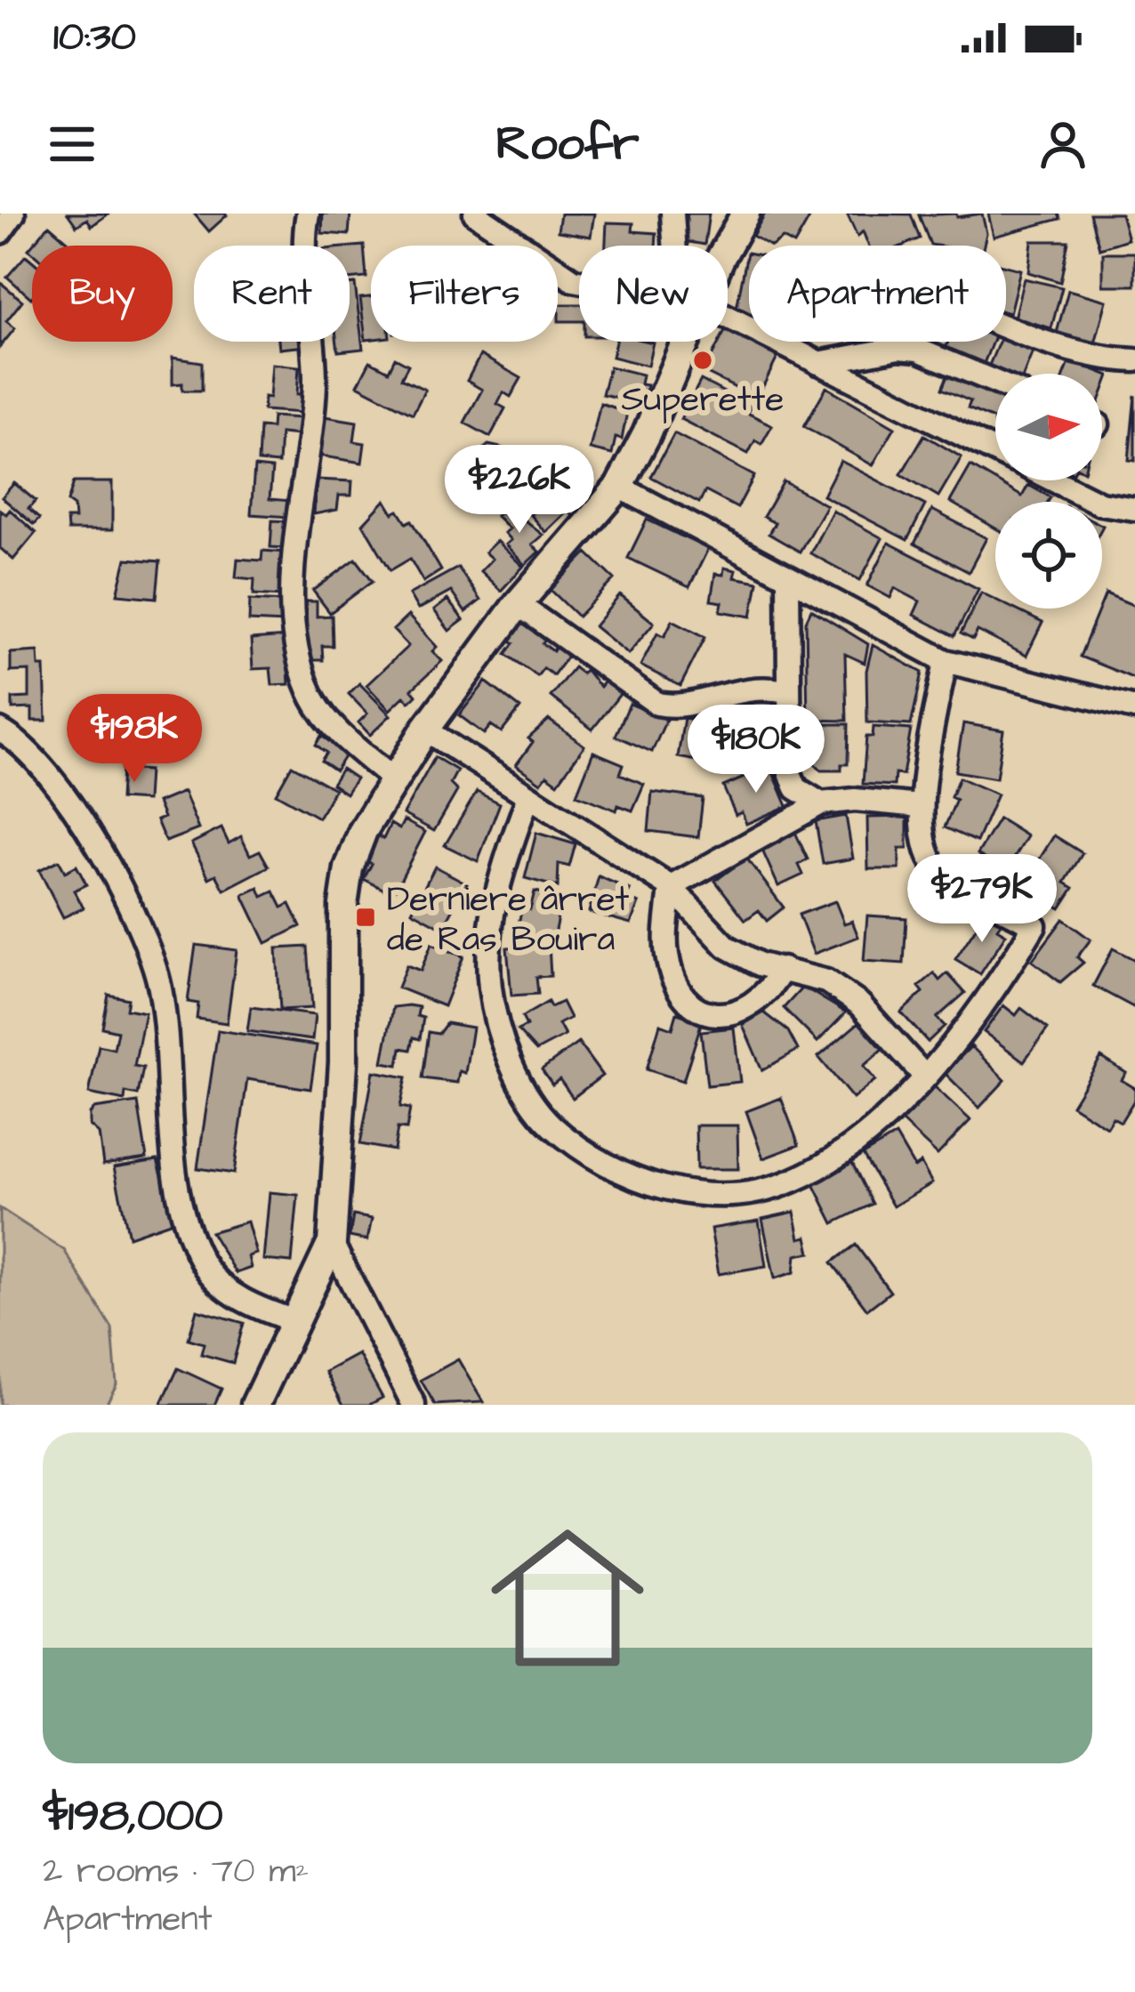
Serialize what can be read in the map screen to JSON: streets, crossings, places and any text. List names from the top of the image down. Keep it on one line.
{"places":{"other":["Superette"],"transit":["Derniere ârret de Ras Bouira"]},"north":"right","page":{"status":"10:30","header":"Roofr","chip":["Buy","Rent","Filters","New","Apartment"],"price":["$226K","$198K","$180K","$279K"],"list":[{"name":"$198,000","note":"2 rooms · 70 m² · Apartment"}]}}
